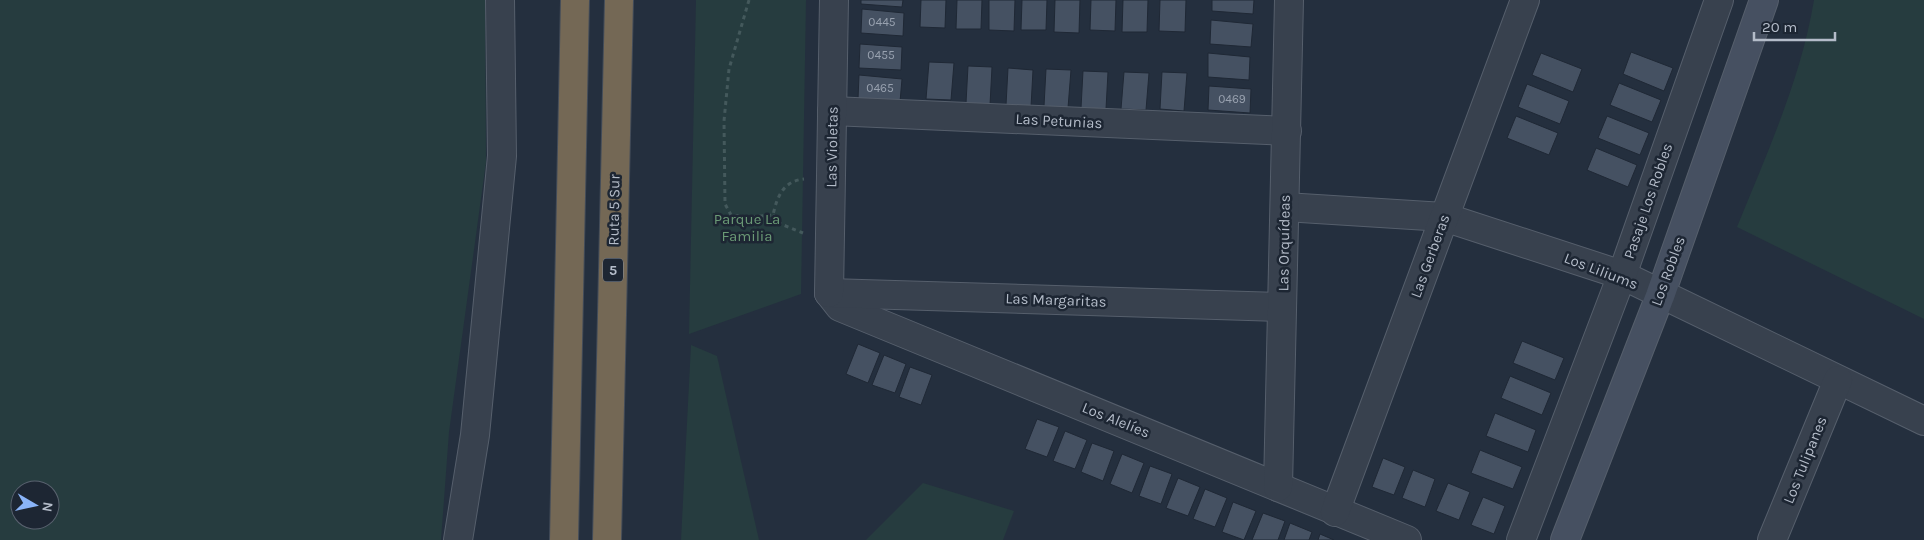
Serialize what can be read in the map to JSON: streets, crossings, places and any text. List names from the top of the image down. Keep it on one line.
{"streets":{"highway":["Ruta 5 Sur","5"],"street":["Las Petunias","Las Violetas","Pasaje Los Robles","Las Orquídeas","Las Gerberas","Los Liliums","Los Robles","Las Margaritas","Los Alelíes","Los Tulipanes"]},"crossings":[["Las Petunias","Las Violetas"],["Las Petunias","Las Orquídeas"],["Las Violetas","Las Margaritas"],["Las Violetas","Los Alelíes"],["Pasaje Los Robles","Los Liliums"],["Las Orquídeas","Los Liliums"],["Las Orquídeas","Las Margaritas"],["Las Orquídeas","Los Alelíes"],["Las Gerberas","Los Liliums"],["Las Gerberas","Los Alelíes"],["Los Liliums","Los Robles"],["Los Liliums","Los Tulipanes"],["Las Margaritas","Los Alelíes"]],"parks":["Parque La Familia"],"house_numbers":["0445","0455","0465","0469"],"scale_bar":"20 m","north":"right"}
